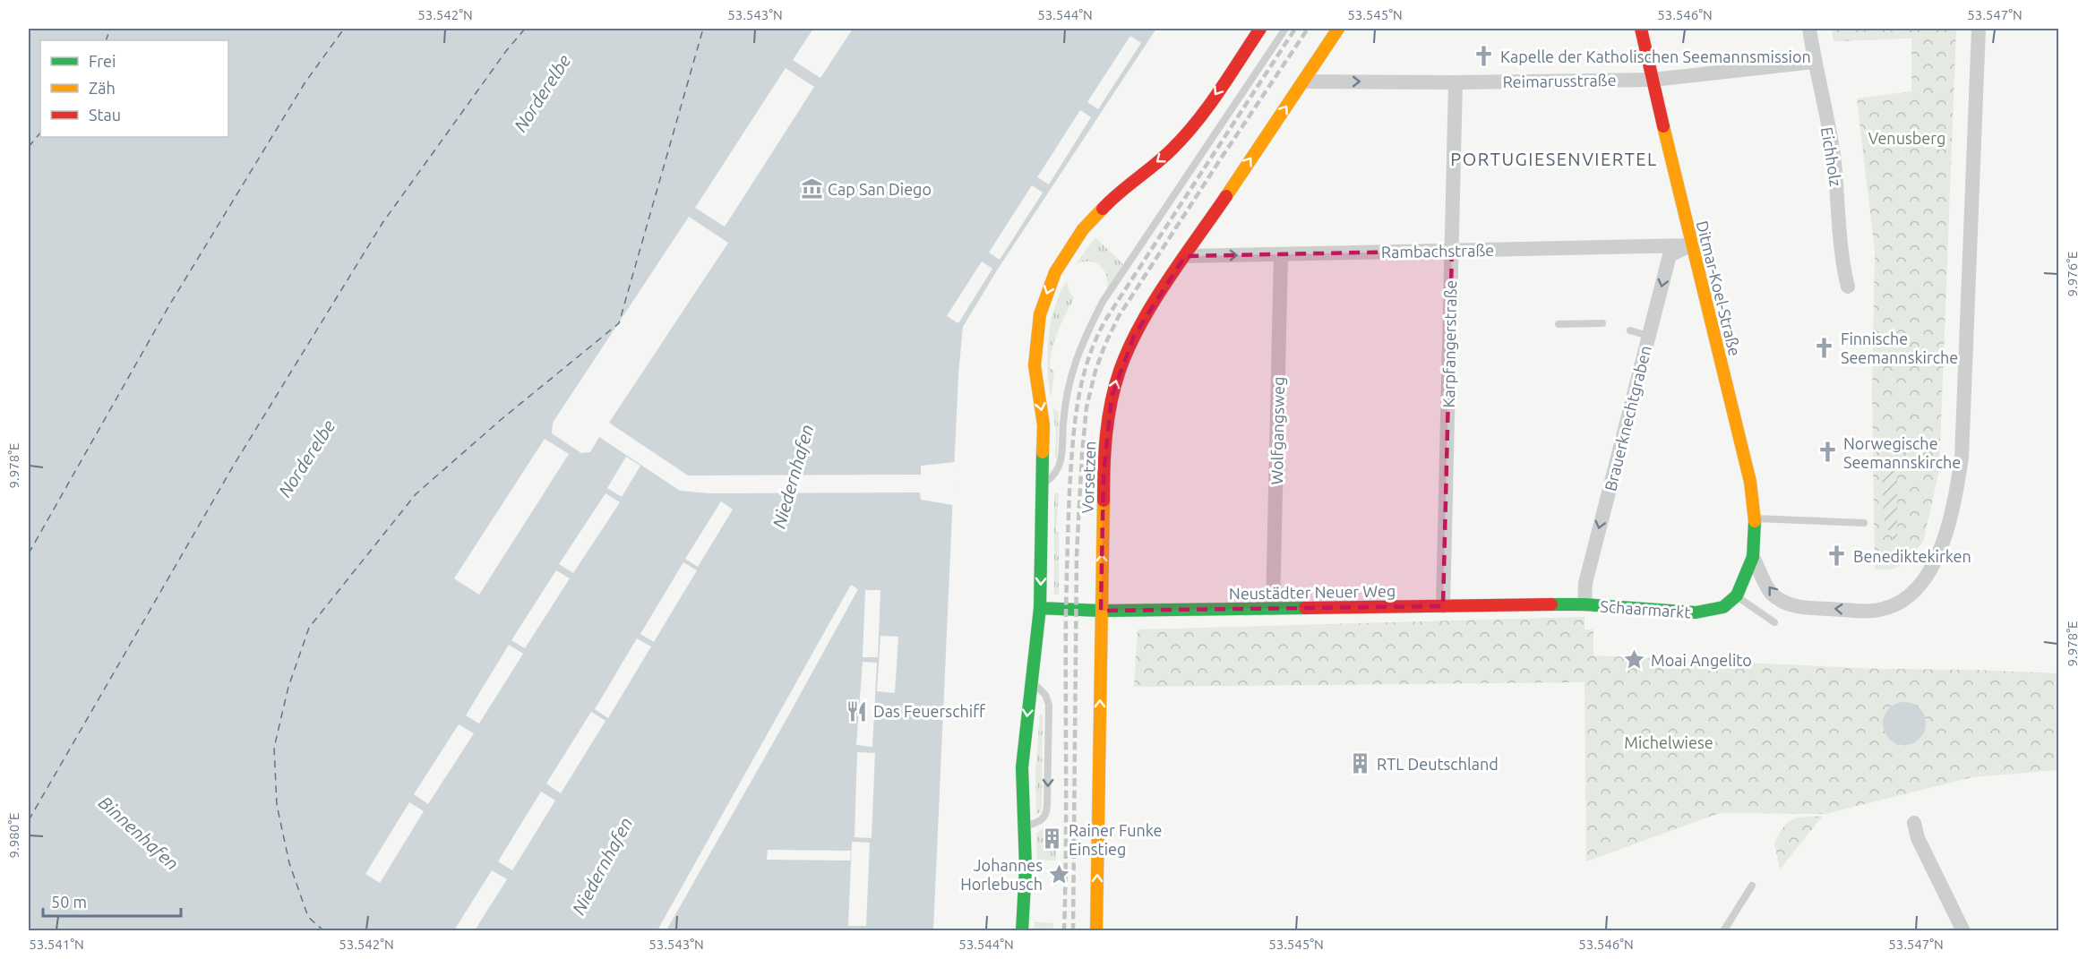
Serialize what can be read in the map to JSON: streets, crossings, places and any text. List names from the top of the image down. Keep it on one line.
{"streets":{"main road":["Ditmar-Koel-Straße","Vorsetzen","Neustädter Neuer Weg","Schaarmarkt"],"street":["Reimarusstraße","Eichholz","Rambachstraße","Karpfangerstraße","Brauerknechtgraben","Wolfgangsweg"]},"crossings":[["Reimarusstraße","Eichholz"],["Reimarusstraße","Ditmar-Koel-Straße"],["Reimarusstraße","Karpfangerstraße"],["Reimarusstraße","Vorsetzen"],["Rambachstraße","Ditmar-Koel-Straße"],["Rambachstraße","Karpfangerstraße"],["Rambachstraße","Brauerknechtgraben"],["Rambachstraße","Wolfgangsweg"],["Rambachstraße","Vorsetzen"],["Ditmar-Koel-Straße","Brauerknechtgraben"],["Karpfangerstraße","Neustädter Neuer Weg"],["Brauerknechtgraben","Neustädter Neuer Weg"],["Brauerknechtgraben","Schaarmarkt"],["Wolfgangsweg","Neustädter Neuer Weg"],["Vorsetzen","Neustädter Neuer Weg"],["Neustädter Neuer Weg","Schaarmarkt"]],"one_way":["Brauerknechtgraben"],"districts":["PORTUGIESENVIERTEL"],"water":["Norderelbe","Niedernhafen","Binnenhafen"],"parks":["Venusberg","Michelwiese"],"places":{"church":["Kapelle der Katholischen Seemannsmission","Finnische Seemannskirche","Norwegische Seemannskirche","Benediktekirken"],"museum":["Cap San Diego"],"place":["Moai Angelito","Johannes Horlebusch"],"restaurant":["Das Feuerschiff"],"building":["RTL Deutschland","Rainer Funke Einstieg"]},"legend":["Frei","Zäh","Stau"],"scale_bar":"50 m","coordinates":["53.542°N","53.543°N","53.544°N","53.545°N","53.546°N","53.547°N","9.976°E","9.978°E","9.980°E","53.541°N"]}
